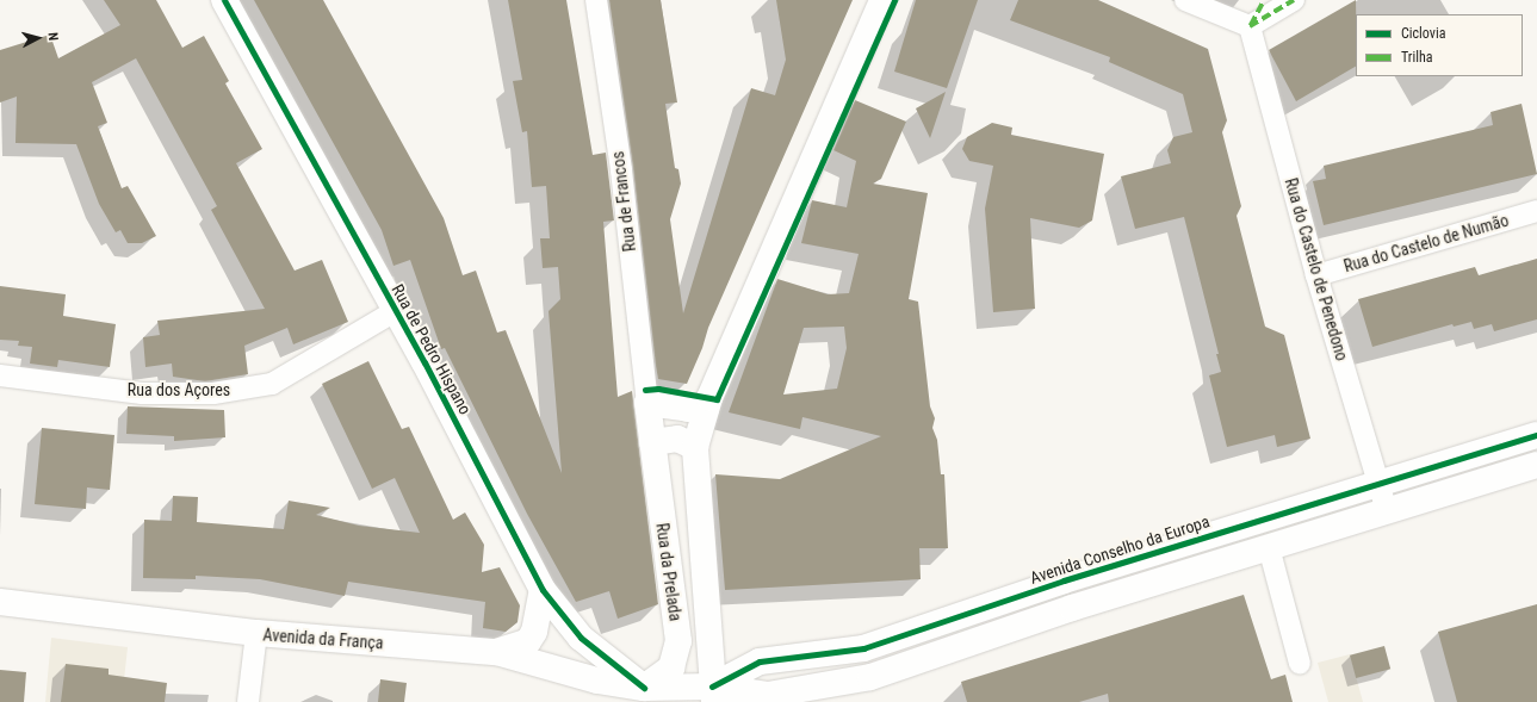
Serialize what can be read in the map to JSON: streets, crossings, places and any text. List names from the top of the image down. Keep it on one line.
{"streets":{"street":["Rua de Francos","Rua do Castelo de Numão","Rua do Castelo de Penedono","Rua de Pedro Hispano","Rua dos Açores","Avenida Conselho da Europa","Rua da Prelada","Avenida da França"]},"crossings":[["Rua de Francos","Rua da Prelada"],["Rua do Castelo de Numão","Rua do Castelo de Penedono"],["Rua do Castelo de Penedono","Avenida Conselho da Europa"],["Rua de Pedro Hispano","Rua dos Açores"],["Rua de Pedro Hispano","Rua da Prelada"],["Rua de Pedro Hispano","Avenida da França"],["Avenida Conselho da Europa","Rua da Prelada"],["Rua da Prelada","Avenida da França"]],"legend":["Ciclovia","Trilha"],"north":"right"}
